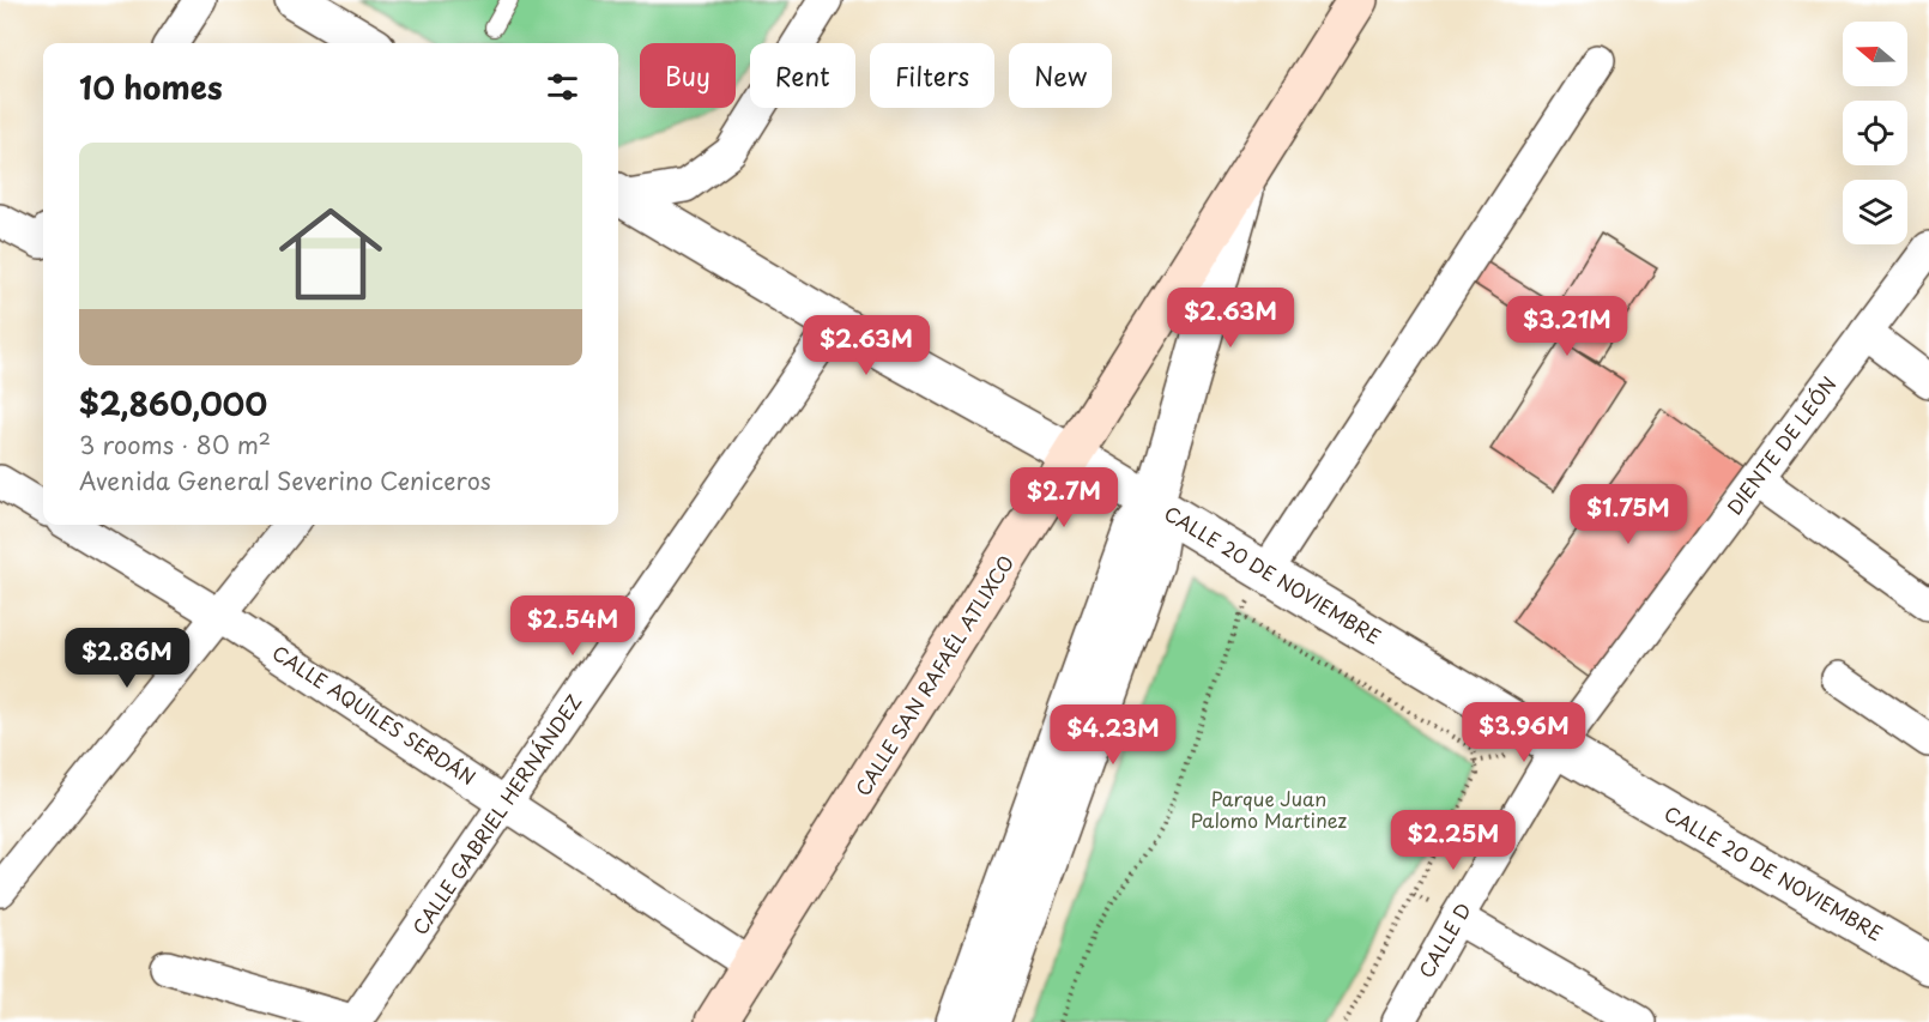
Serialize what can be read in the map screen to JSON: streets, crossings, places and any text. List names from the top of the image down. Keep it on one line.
{"streets":{"main road":["CALLE SAN RAFAÉL ATLIXCO"],"street":["DIENTE DE LEÓN","CALLE 20 DE NOVIEMBRE","CALLE AQUILES SERDÁN","CALLE GABRIEL HERNÁNDEZ","CALLE D"]},"crossings":[["DIENTE DE LEÓN","CALLE 20 DE NOVIEMBRE"],["DIENTE DE LEÓN","CALLE D"],["CALLE 20 DE NOVIEMBRE","CALLE SAN RAFAÉL ATLIXCO"],["CALLE 20 DE NOVIEMBRE","CALLE GABRIEL HERNÁNDEZ"],["CALLE 20 DE NOVIEMBRE","CALLE D"],["CALLE SAN RAFAÉL ATLIXCO","CALLE AQUILES SERDÁN"],["CALLE AQUILES SERDÁN","CALLE GABRIEL HERNÁNDEZ"]],"parks":["Parque Juan Palomo Martinez"],"north":"left","page":{"chip":["Buy","Rent","Filters","New"],"heading":"10 homes","list":[{"name":"$2,860,000","note":"3 rooms · 80 m² · Avenida General Severino Ceniceros"}],"price":["$2.63M","$3.21M","$2.63M","$2.7M","$1.75M","$2.54M","$2.86M","$3.96M","$4.23M","$2.25M"]}}
